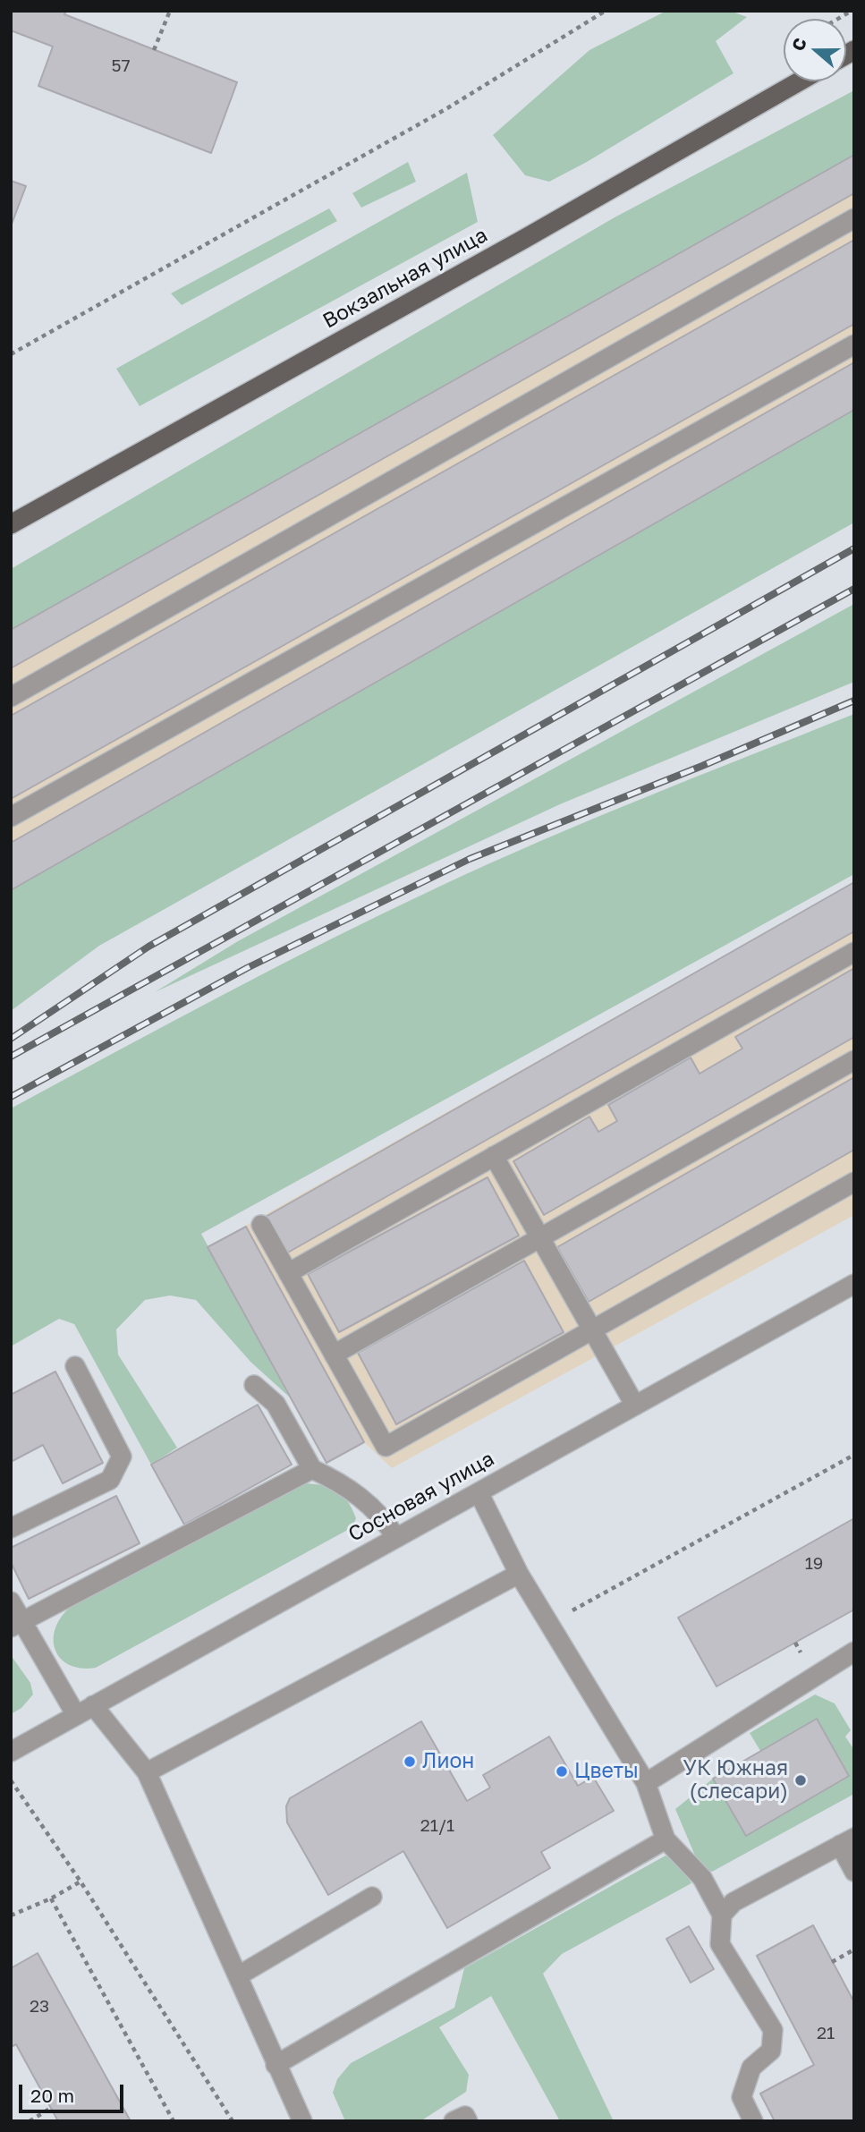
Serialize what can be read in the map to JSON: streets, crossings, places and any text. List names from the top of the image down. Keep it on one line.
{"streets":{"main road":["Вокзальная улица"],"street":["Сосновая улица"]},"places":["Лион","Цветы","УК Южная (слесари)"],"house_numbers":["57","19","21/1","23","21"],"scale_bar":"20 m","north":"left"}
